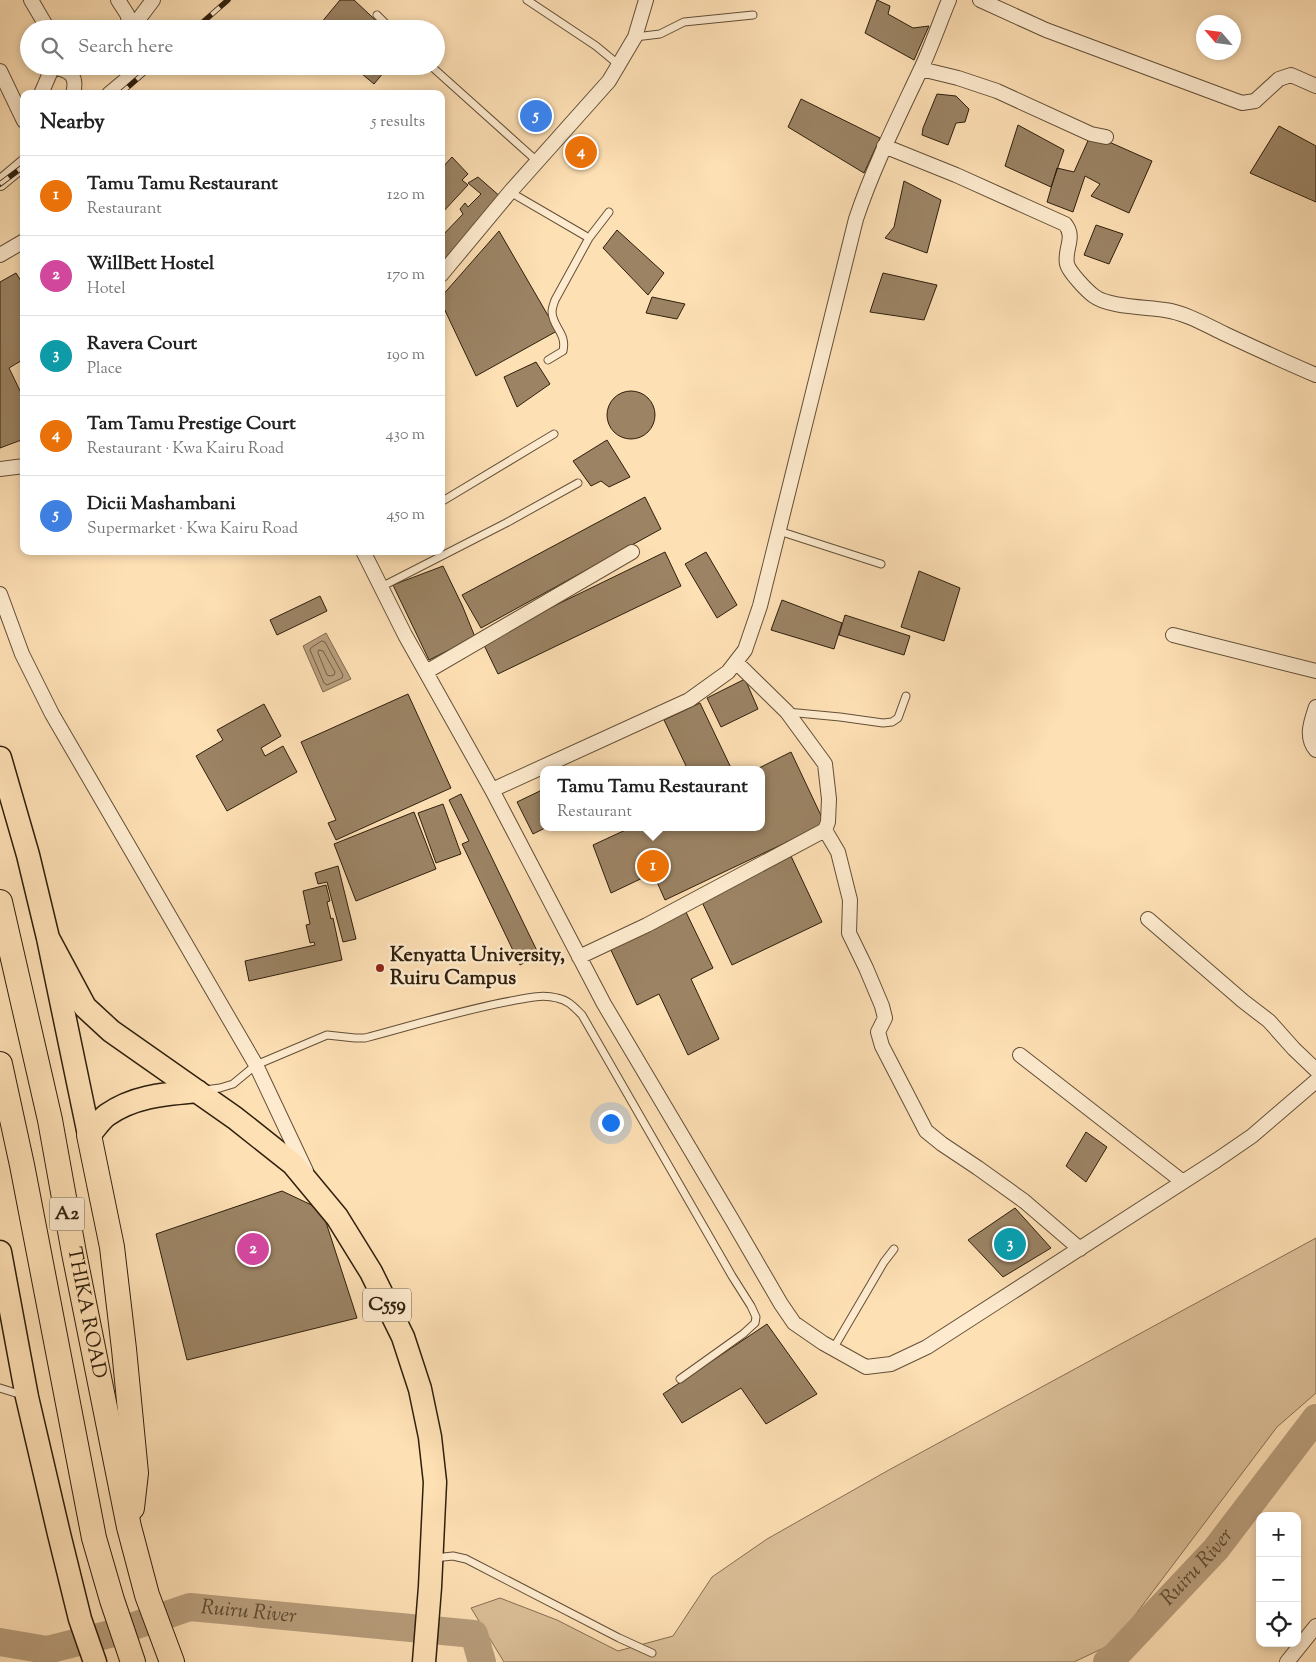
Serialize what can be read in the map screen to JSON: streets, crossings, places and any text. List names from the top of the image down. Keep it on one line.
{"streets":{"highway":["A2","THIKA ROAD"],"main road":["C559"]},"water":["Ruiru River"],"places":["Kenyatta University, Ruiru Campus"],"north":"top left","page":{"search":"Search here","heading":["Nearby","5 results"],"pins":["5","4","1","3","2"],"list":[{"mark":"1","name":"Tamu Tamu Restaurant","note":"Restaurant","value":"120 m"},{"mark":"2","name":"WillBett Hostel","note":"Hotel","value":"170 m"},{"mark":"3","name":"Ravera Court","note":"Place","value":"190 m"},{"mark":"4","name":"Tam Tamu Prestige Court","note":"Restaurant · Kwa Kairu Road","value":"430 m"},{"mark":"5","name":"Dicii Mashambani","note":"Supermarket · Kwa Kairu Road","value":"450 m"}],"popup":["Tamu Tamu Restaurant","Restaurant"],"map_buttons":["+","−"]}}
